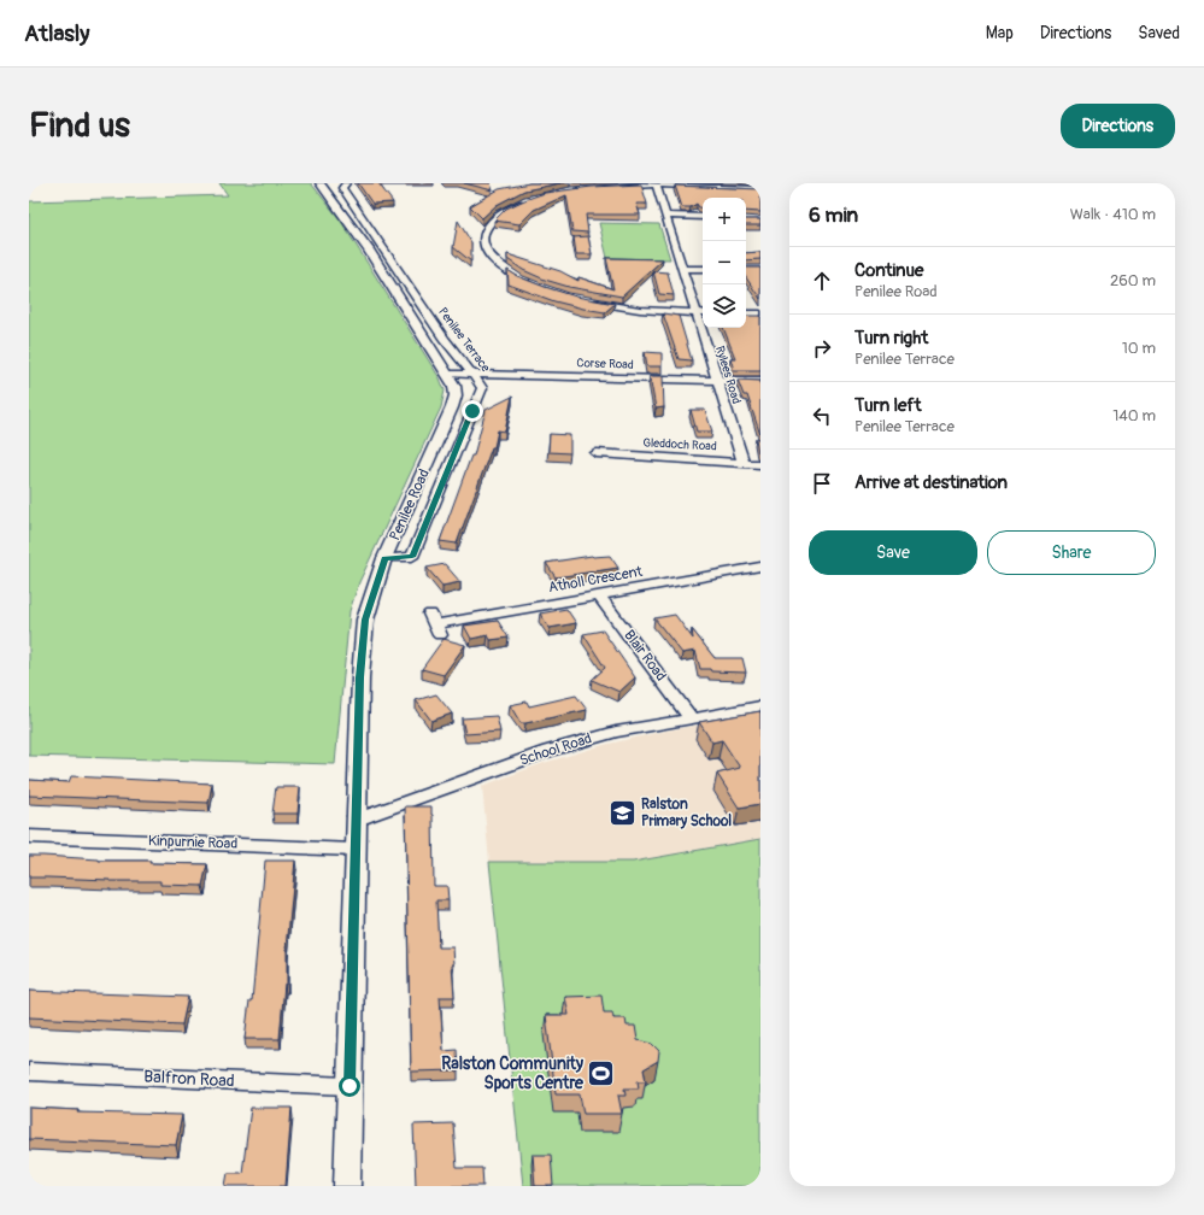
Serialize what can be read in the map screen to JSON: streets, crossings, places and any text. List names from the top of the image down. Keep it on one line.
{"streets":{"street":["Penilee Terrace","Corse Road","Rylees Road","Gleddoch Road","Penilee Road","Atholl Crescent","Blair Road","School Road","Kinpurnie Road","Balfron Road"]},"crossings":[["Penilee Terrace","Corse Road"],["Penilee Terrace","Penilee Road"],["Corse Road","Rylees Road"],["Corse Road","Penilee Road"],["Rylees Road","Gleddoch Road"],["Penilee Road","School Road"],["Penilee Road","Kinpurnie Road"],["Penilee Road","Balfron Road"],["Atholl Crescent","Blair Road"],["Blair Road","School Road"]],"places":{"school or university":["Ralston Primary School"],"sports":["Ralston Community Sports Centre"]},"page":{"header":"Atlasly","nav":["Map","Directions","Saved"],"buttons":["Directions",["Save","Share"]],"title":"Find us","heading":["6 min","Walk · 410 m"],"map_buttons":["+","−"],"list":[["Continue","Penilee Road","260 m"],["Turn right","Penilee Terrace","10 m"],["Turn left","Penilee Terrace","140 m"],"Arrive at destination"]}}
